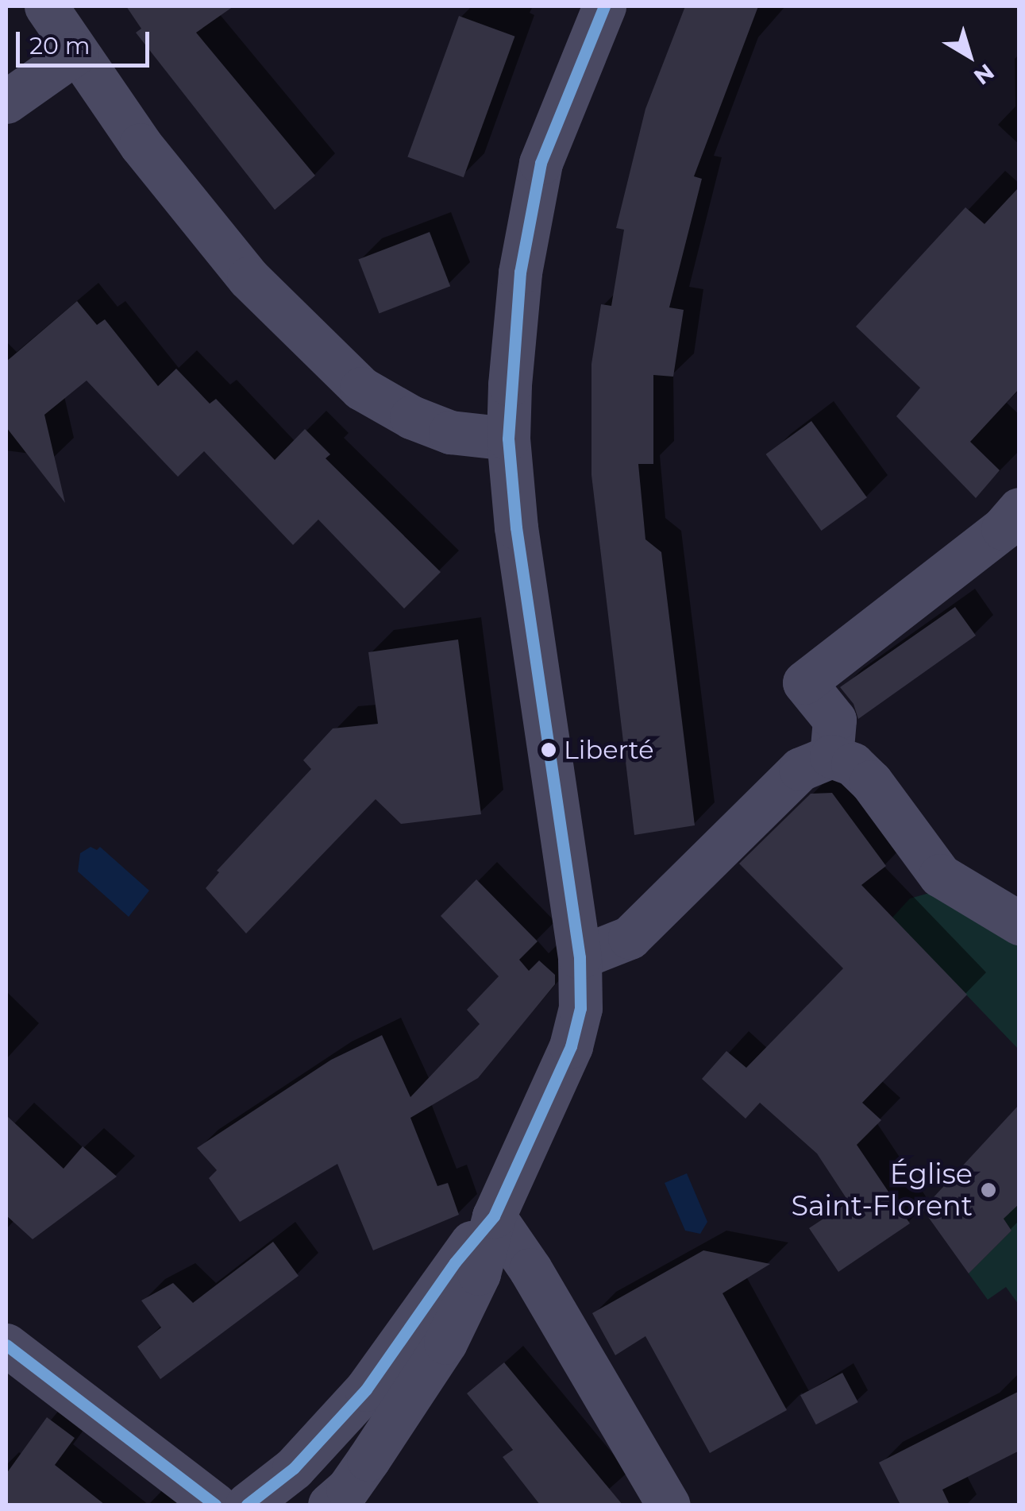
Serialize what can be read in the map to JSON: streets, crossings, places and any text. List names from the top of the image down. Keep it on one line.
{"places":["Liberté","Église Saint-Florent"],"scale_bar":"20 m","north":"bottom right"}
